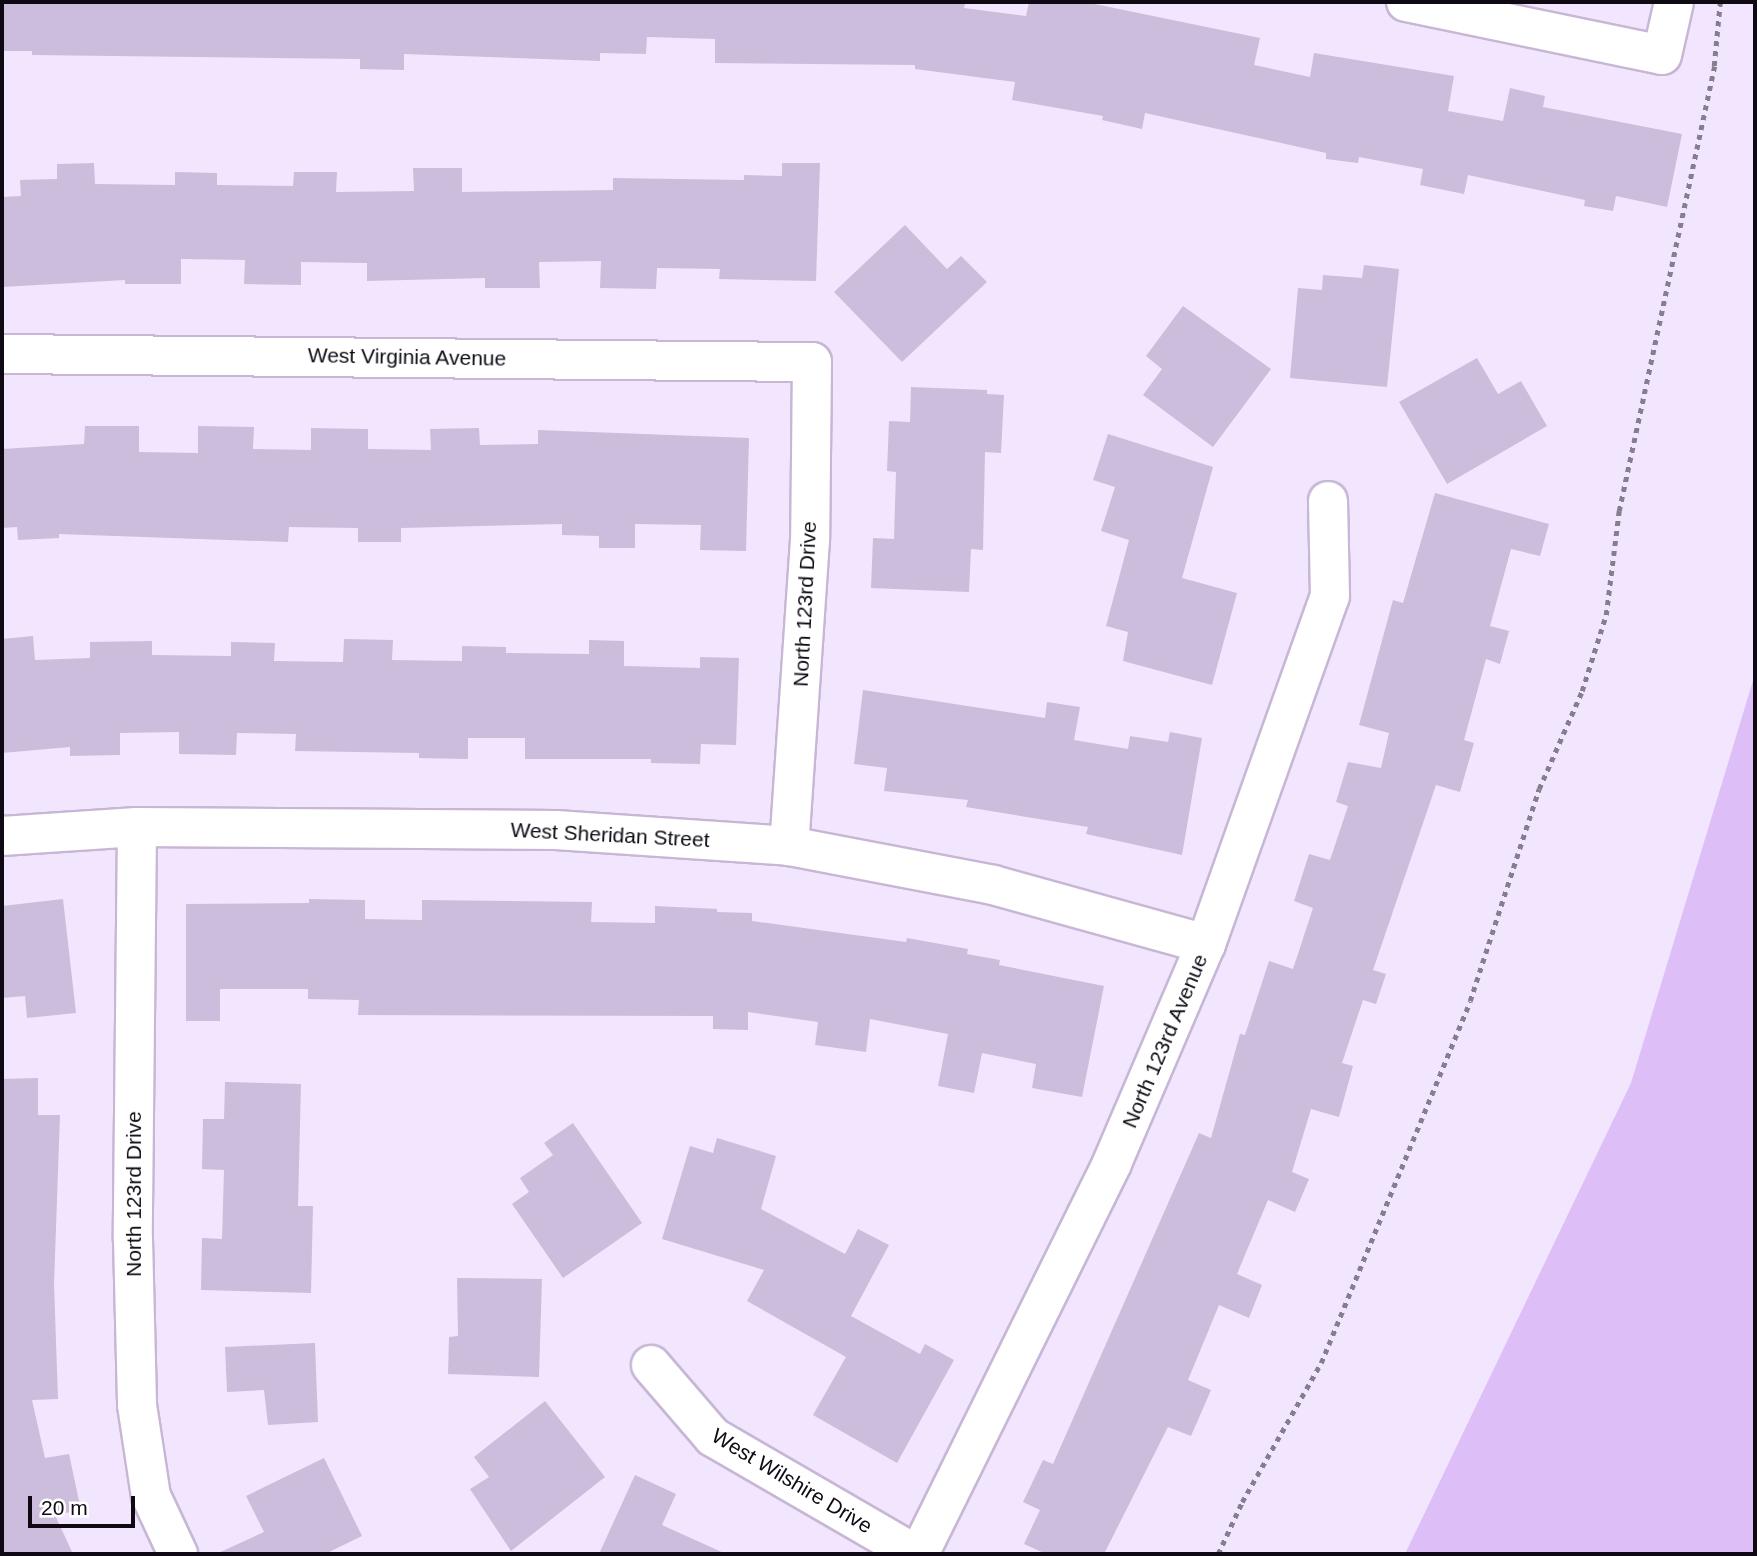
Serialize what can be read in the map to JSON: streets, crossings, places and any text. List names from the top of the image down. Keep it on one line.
{"streets":{"street":["West Virginia Avenue","North 123rd Drive","West Sheridan Street","North 123rd Avenue","West Wilshire Drive"]},"crossings":[["West Virginia Avenue","North 123rd Drive"],["North 123rd Drive","West Sheridan Street"],["West Sheridan Street","North 123rd Avenue"],["North 123rd Avenue","West Wilshire Drive"]],"scale_bar":"20 m"}
